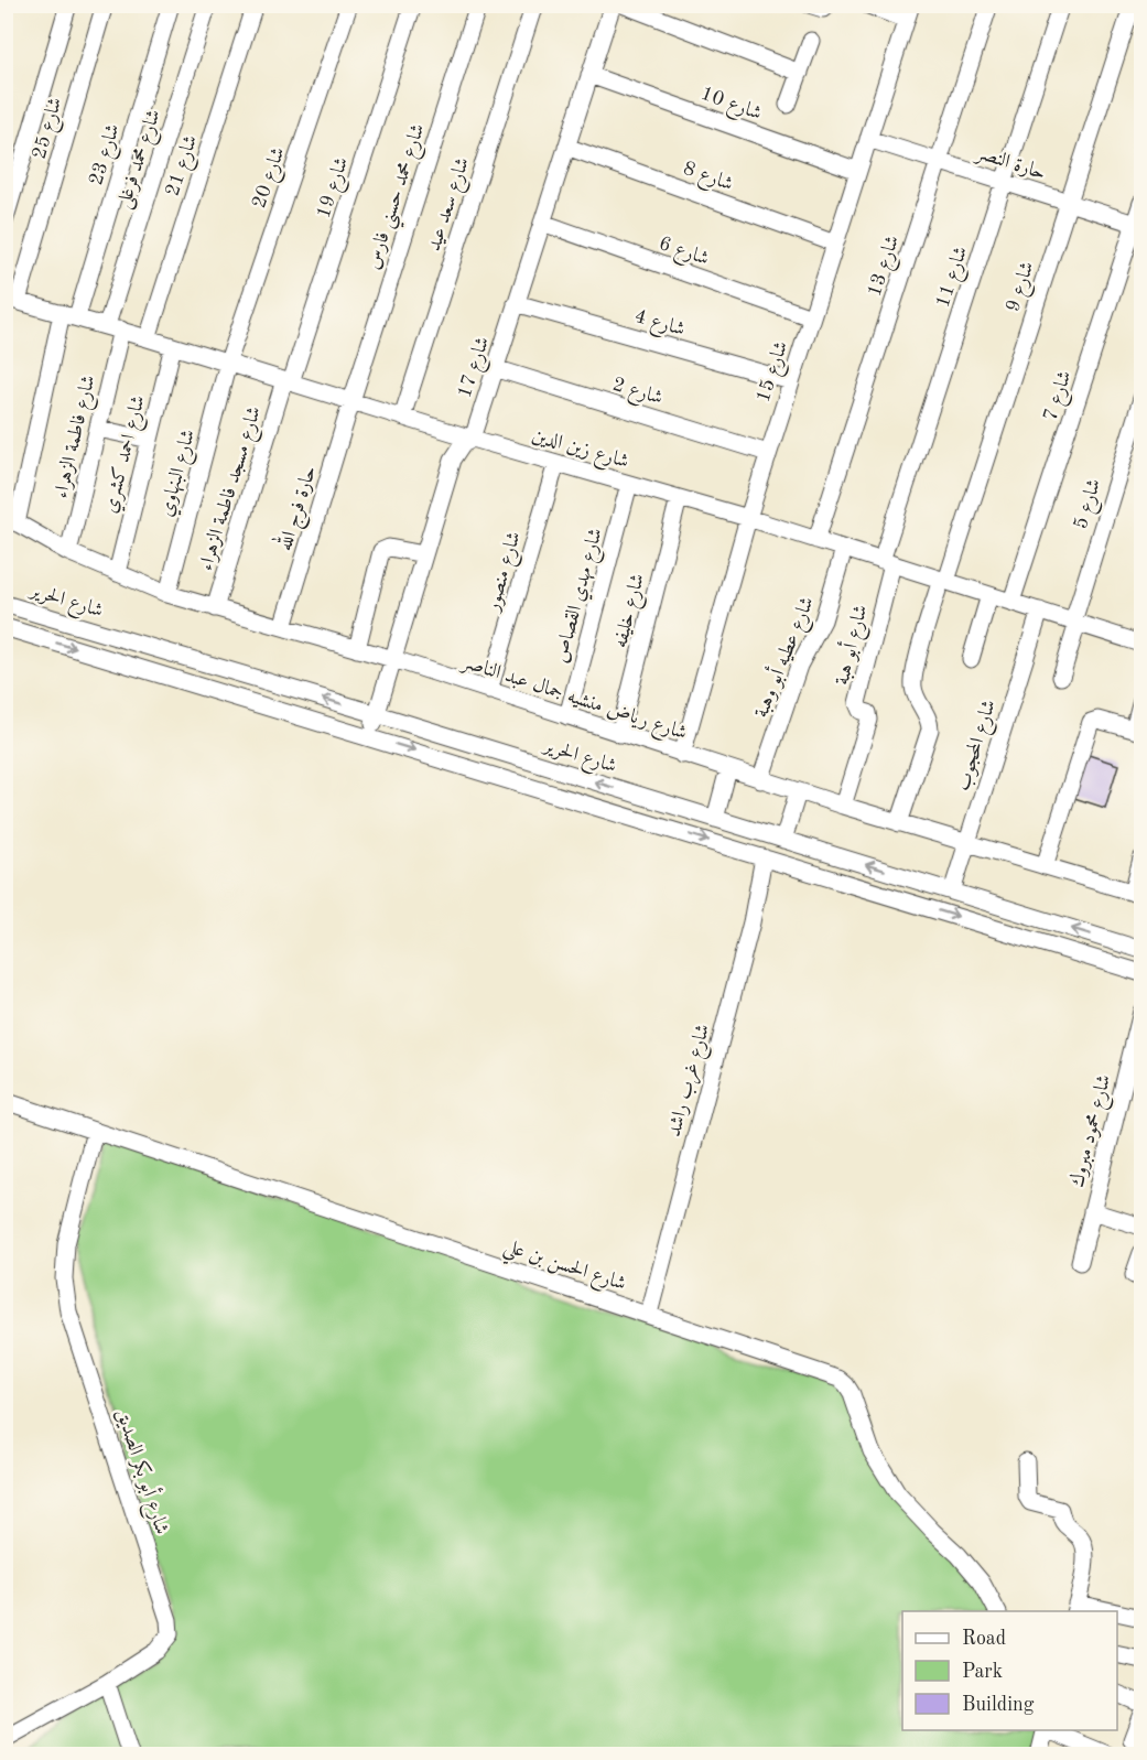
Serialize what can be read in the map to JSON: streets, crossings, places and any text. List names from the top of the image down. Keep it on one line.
{"streets":{"street":["شارع 10","شارع 25","شارع 23","شارع محمد فرغلى","حارة النصر","شارع 21","شارع 8","شارع 20","شارع 19","شارع محمد حسني فارس","شارع سعد عيد","شارع 6","شارع 13","شارع 11","شارع 9","شارع 4","شارع 17","شارع 15","شارع 2","شارع 7","شارع فاطمة الزهراء","شارع زين الدين","شارع احمد كشري","شارع البنهاوي","شارع مسجد فاطمة الزهراء","شارع 5","حارة فرج الله","شارع منصور","شارع مهدي القصاص","شارع الحرير","شارع خليفه","شارع أبو هبة","شارع عطيه أبو وهبة","شارع رياض منشيه جمال عبد الناصر","شارع المحجوب","شارع غرب راشد","شارع محمود مبروك","شارع الحسن بن علي","شارع أبو بكر الصديق"]},"crossings":[["شارع 10","شارع 17"],["شارع 10","شارع 15"],["شارع 25","شارع زين الدين"],["شارع 23","شارع زين الدين"],["شارع 23","شارع رياض منشيه جمال عبد الناصر"],["شارع محمد فرغلى","شارع فاطمة الزهراء"],["شارع محمد فرغلى","شارع زين الدين"],["حارة النصر","شارع 13"],["حارة النصر","شارع 11"],["حارة النصر","شارع 9"],["حارة النصر","شارع 15"],["حارة النصر","شارع 7"],["شارع 21","شارع زين الدين"],["شارع 8","شارع 17"],["شارع 8","شارع 15"],["شارع 20","شارع زين الدين"],["شارع 20","شارع البنهاوي"],["شارع 19","شارع زين الدين"],["شارع 19","شارع مسجد فاطمة الزهراء"],["شارع محمد حسني فارس","شارع زين الدين"],["شارع محمد حسني فارس","حارة فرج الله"],["شارع سعد عيد","شارع زين الدين"],["شارع 6","شارع 17"],["شارع 6","شارع 15"],["شارع 13","شارع زين الدين"],["شارع 11","شارع زين الدين"],["شارع 11","شارع أبو هبة"],["شارع 9","شارع زين الدين"],["شارع 9","شارع رياض منشيه جمال عبد الناصر"],["شارع 4","شارع 17"],["شارع 4","شارع 15"],["شارع 17","شارع 2"],["شارع 17","شارع زين الدين"],["شارع 17","شارع الحرير"],["شارع 17","شارع رياض منشيه جمال عبد الناصر"],["شارع 15","شارع 2"],["شارع 15","شارع زين الدين"],["شارع 15","شارع رياض منشيه جمال عبد الناصر"],["شارع 7","شارع زين الدين"],["شارع فاطمة الزهراء","شارع زين الدين"],["شارع فاطمة الزهراء","شارع رياض منشيه جمال عبد الناصر"],["شارع زين الدين","شارع احمد كشري"],["شارع زين الدين","شارع البنهاوي"],["شارع زين الدين","شارع مسجد فاطمة الزهراء"],["شارع زين الدين","شارع 5"],["شارع زين الدين","حارة فرج الله"],["شارع زين الدين","شارع منصور"],["شارع زين الدين","شارع مهدي القصاص"],["شارع زين الدين","شارع خليفه"],["شارع زين الدين","شارع أبو هبة"],["شارع زين الدين","شارع عطيه أبو وهبة"],["شارع زين الدين","شارع المحجوب"],["شارع احمد كشري","شارع رياض منشيه جمال عبد الناصر"],["شارع البنهاوي","شارع رياض منشيه جمال عبد الناصر"],["شارع مسجد فاطمة الزهراء","شارع رياض منشيه جمال عبد الناصر"],["حارة فرج الله","شارع رياض منشيه جمال عبد الناصر"],["شارع منصور","شارع رياض منشيه جمال عبد الناصر"],["شارع مهدي القصاص","شارع رياض منشيه جمال عبد الناصر"],["شارع الحرير","شارع المحجوب"],["شارع خليفه","شارع رياض منشيه جمال عبد الناصر"],["شارع أبو هبة","شارع رياض منشيه جمال عبد الناصر"],["شارع عطيه أبو وهبة","شارع رياض منشيه جمال عبد الناصر"],["شارع رياض منشيه جمال عبد الناصر","شارع المحجوب"],["شارع غرب راشد","شارع الحسن بن علي"],["شارع الحسن بن علي","شارع أبو بكر الصديق"]],"legend":["Road","Park","Building"]}
